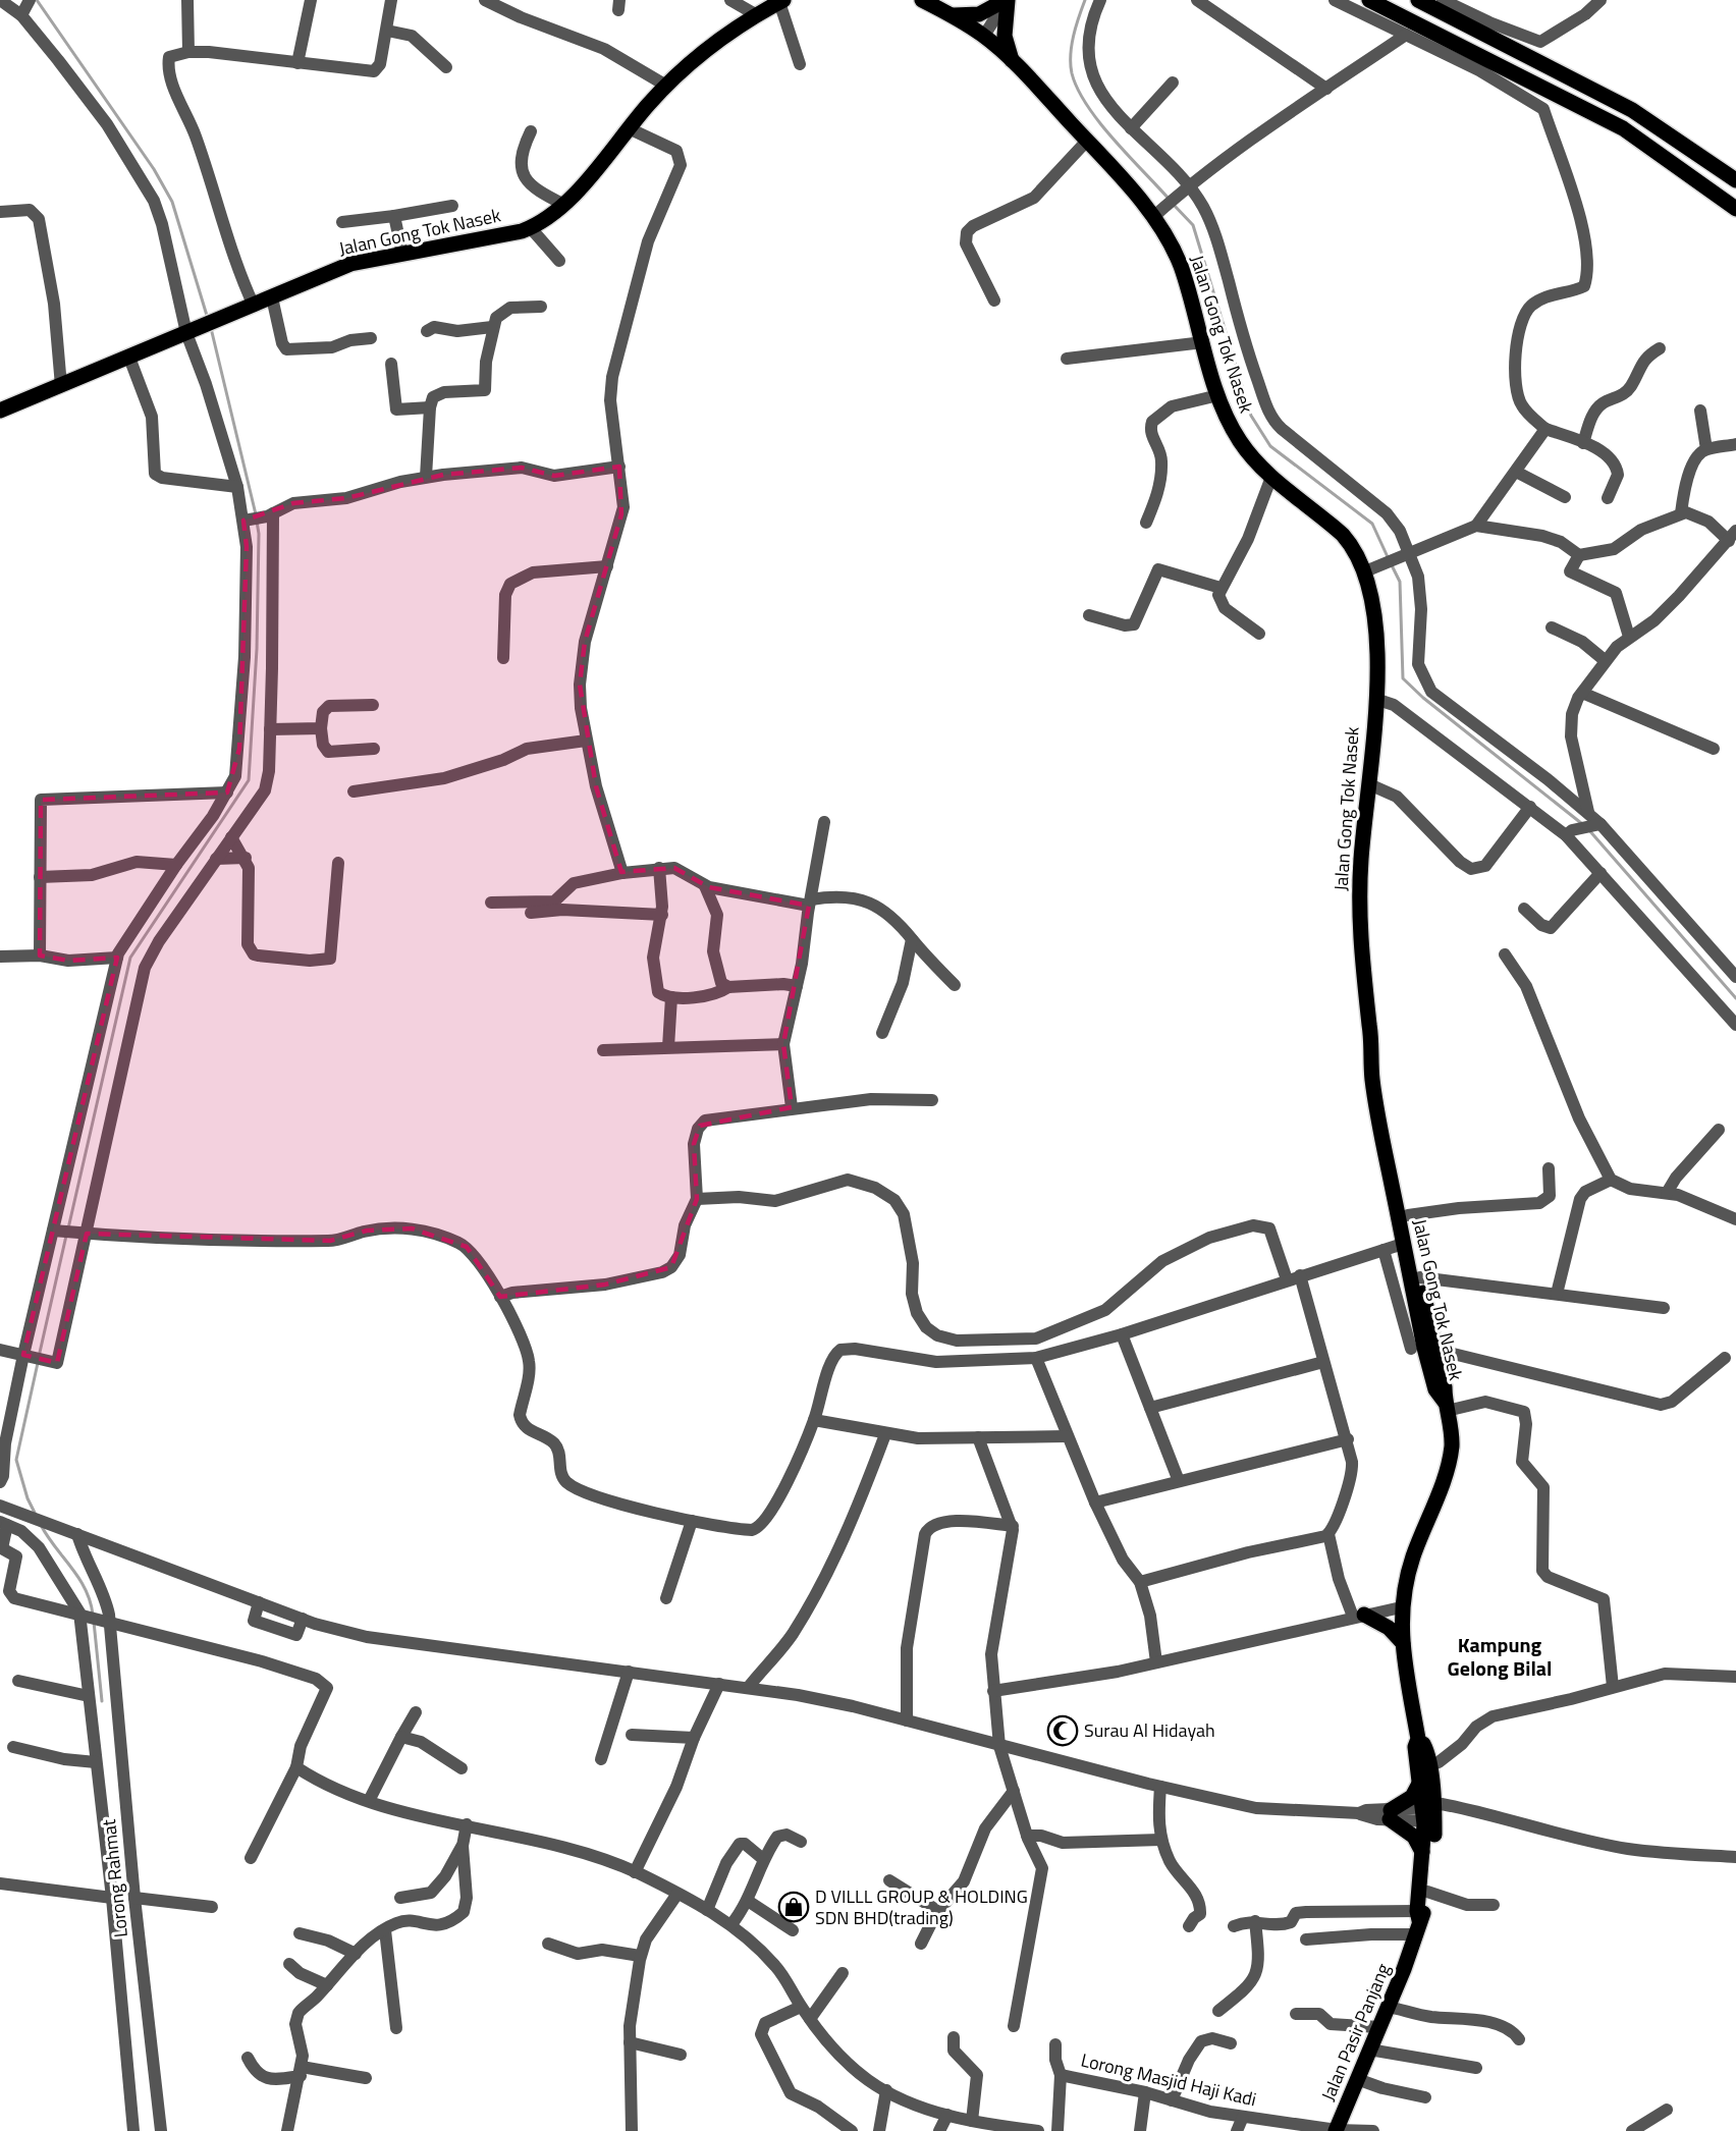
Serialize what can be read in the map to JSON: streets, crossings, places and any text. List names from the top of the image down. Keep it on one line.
{"streets":{"main road":["Jalan Gong Tok Nasek","Jalan Pasir Panjang"],"street":["Lorong Rahmat","Lorong Masjid Haji Kadi"]},"crossings":[["Jalan Gong Tok Nasek","Jalan Pasir Panjang"],["Jalan Pasir Panjang","Lorong Masjid Haji Kadi"]],"districts":["Kampung Gelong Bilal"],"places":{"mosque":["Surau Al Hidayah"],"shop":["D VILLL GROUP & HOLDING SDN BHD(trading)"]}}
